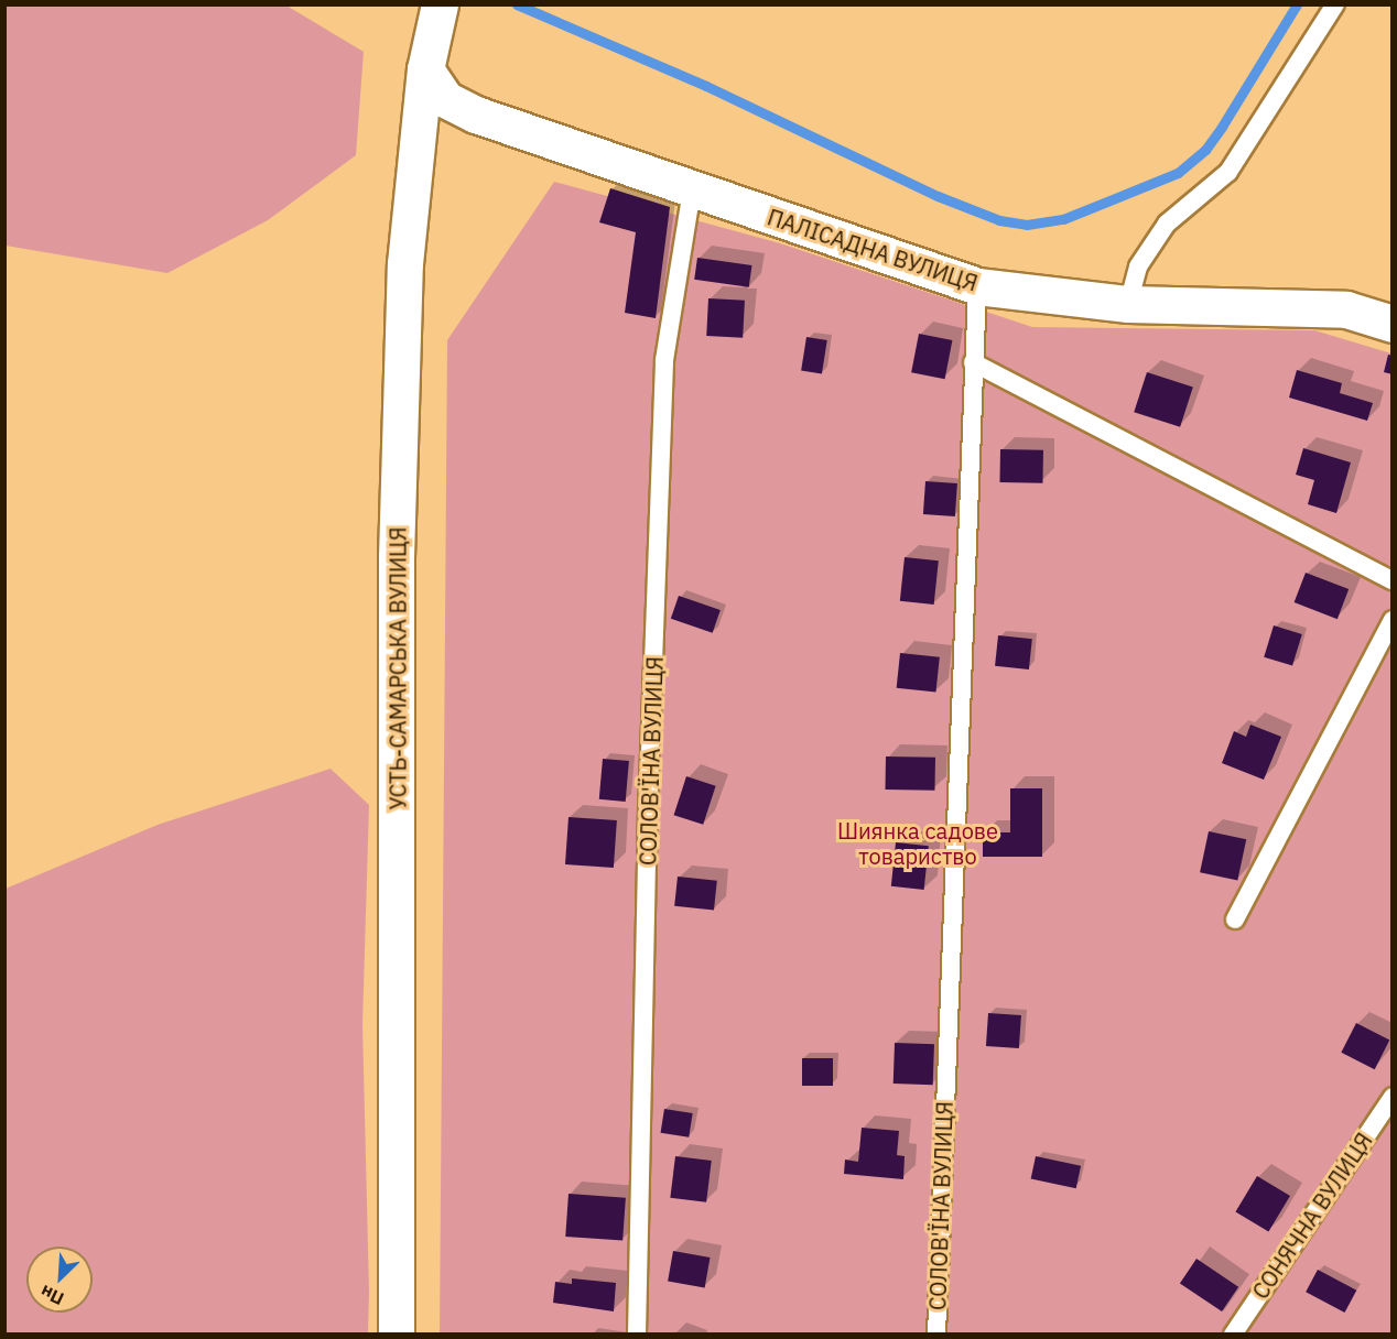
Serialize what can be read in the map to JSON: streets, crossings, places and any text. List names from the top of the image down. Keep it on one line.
{"streets":{"street":["ПАЛІСАДНА ВУЛИЦЯ","УСТЬ-САМАРСЬКА ВУЛИЦЯ"],"lane":["СОЛОВ'ЇНА ВУЛИЦЯ","СОНЯЧНА ВУЛИЦЯ"]},"crossings":[["ПАЛІСАДНА ВУЛИЦЯ","УСТЬ-САМАРСЬКА ВУЛИЦЯ"],["ПАЛІСАДНА ВУЛИЦЯ","СОЛОВ'ЇНА ВУЛИЦЯ"]],"parks":["Шиянка садове товариство"],"north":"bottom left"}
